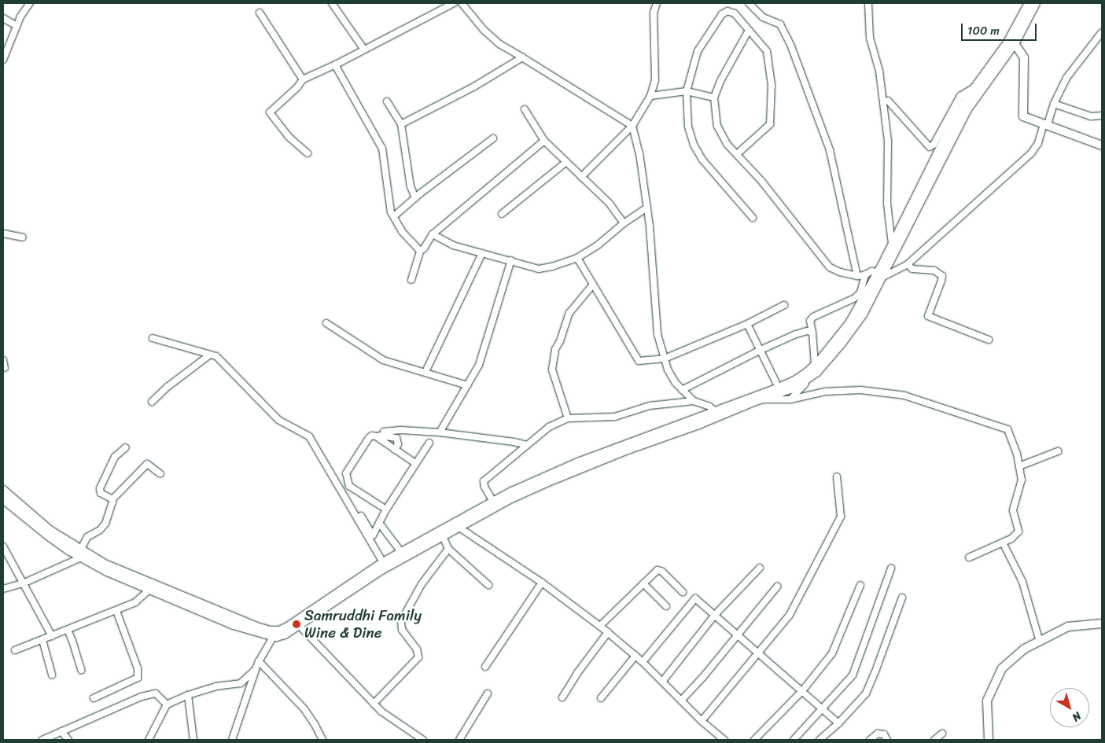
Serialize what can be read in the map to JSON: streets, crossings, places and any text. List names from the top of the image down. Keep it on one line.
{"places":["Samruddhi Family Wine & Dine"],"scale_bar":"100 m","north":"bottom right"}
